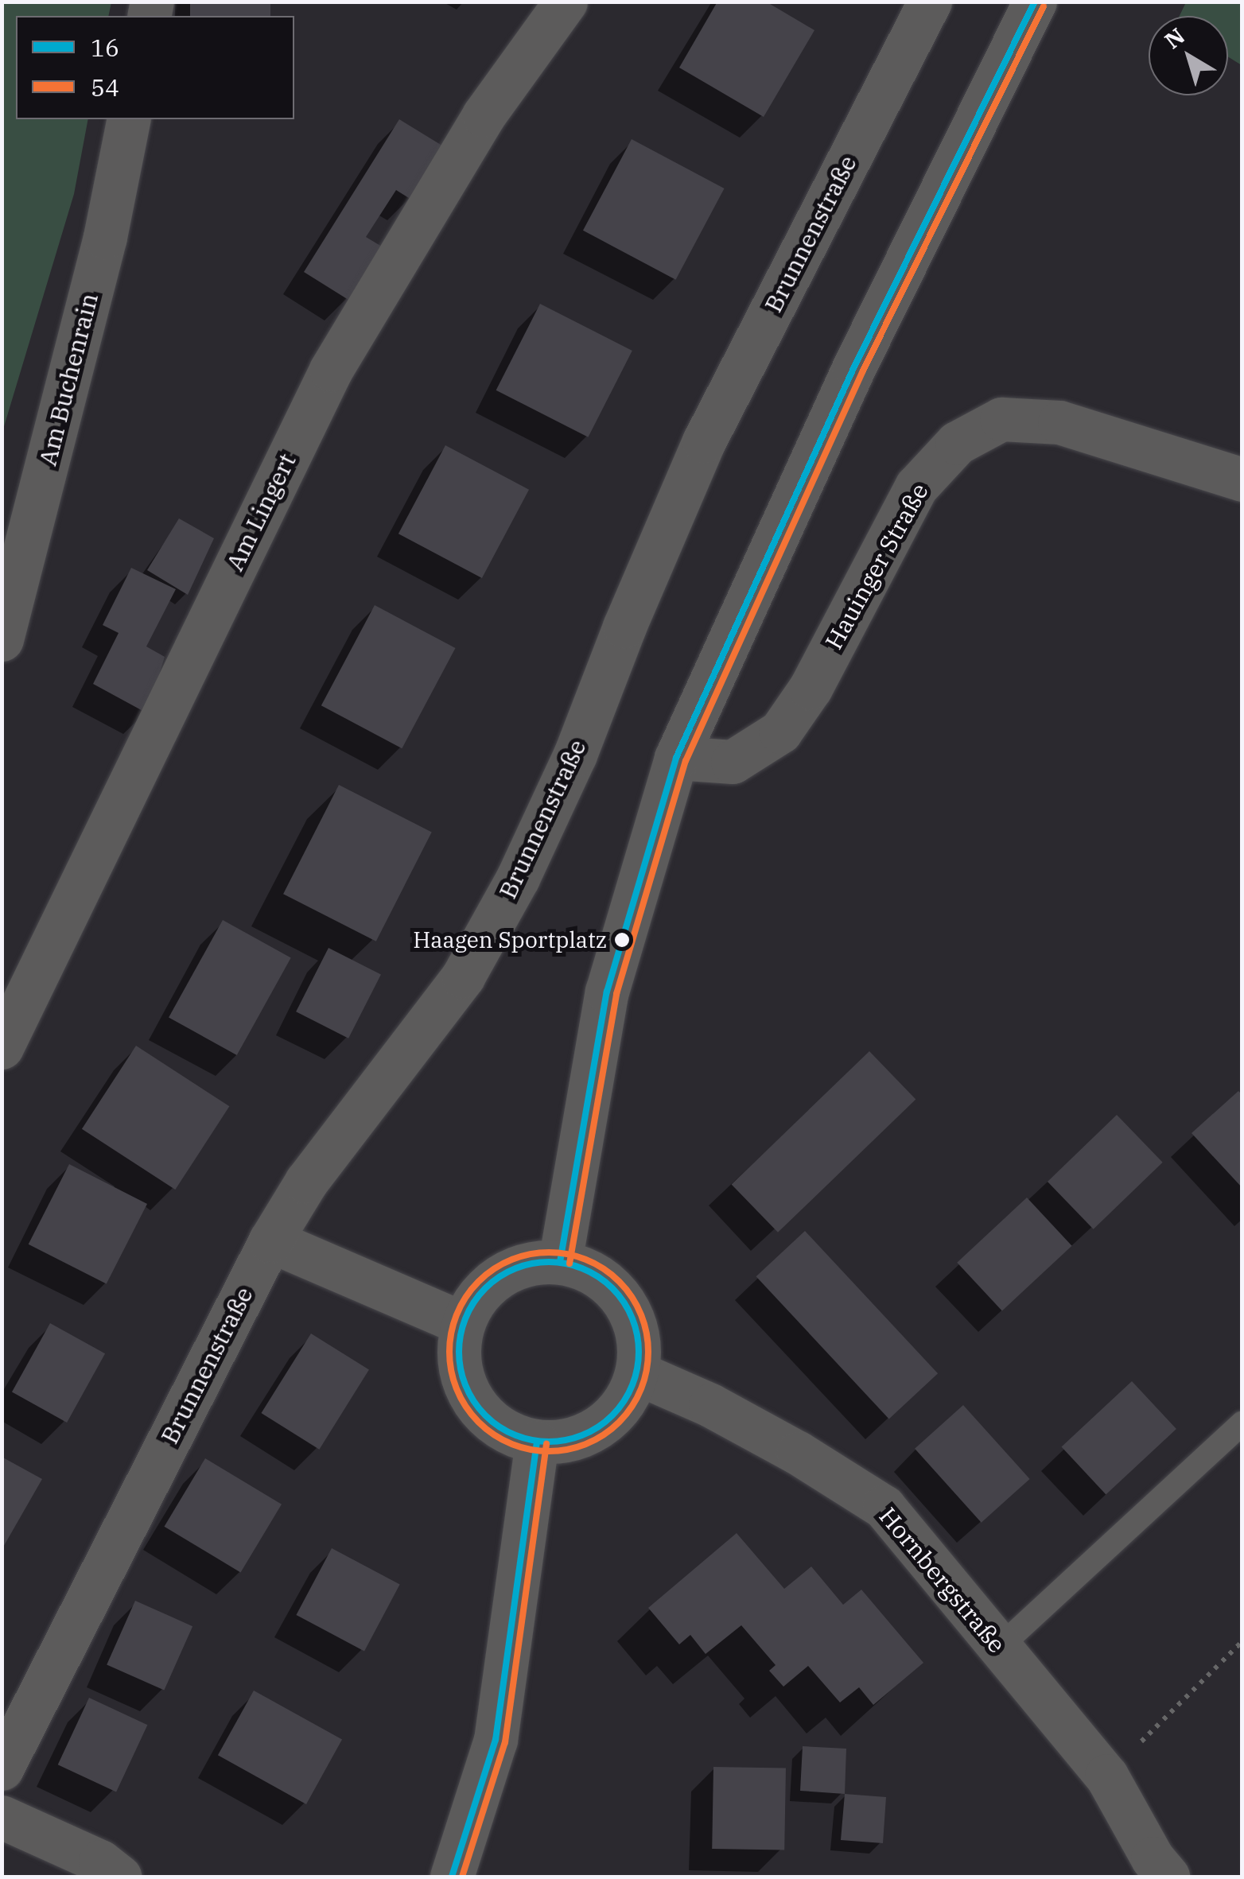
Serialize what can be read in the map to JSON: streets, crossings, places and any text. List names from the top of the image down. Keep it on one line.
{"streets":{"street":["Brunnenstraße","Am Buchenrain","Am Lingert","Hauinger Straße","Hornbergstraße"]},"places":["Haagen Sportplatz"],"lines":["transit line 16","transit line 54"],"legend":["16","54"],"north":"top left"}
